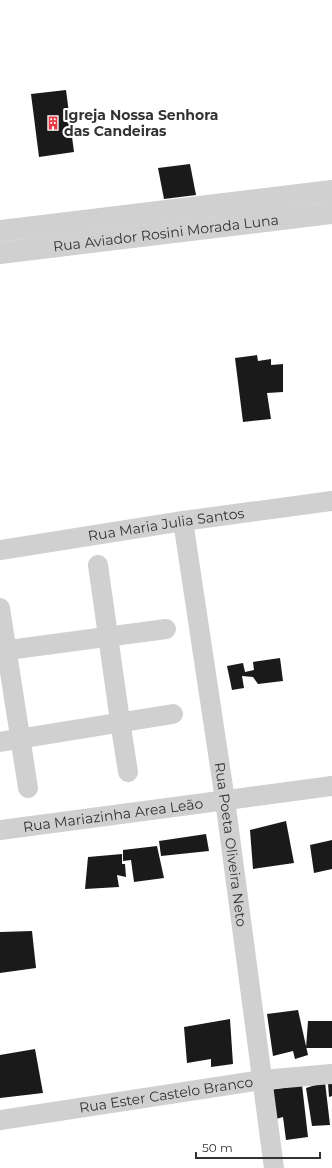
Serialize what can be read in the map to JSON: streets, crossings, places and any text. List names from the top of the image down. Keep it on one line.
{"streets":{"street":["Rua Aviador Rosini Morada Luna","Rua Maria Julia Santos","Rua Mariazinha Area Leão","Rua Poeta Oliveira Neto","Rua Ester Castelo Branco"]},"crossings":[["Rua Maria Julia Santos","Rua Poeta Oliveira Neto"],["Rua Mariazinha Area Leão","Rua Poeta Oliveira Neto"],["Rua Poeta Oliveira Neto","Rua Ester Castelo Branco"]],"places":{"building":["Igreja Nossa Senhora das Candeiras"]},"scale_bar":"50 m"}
